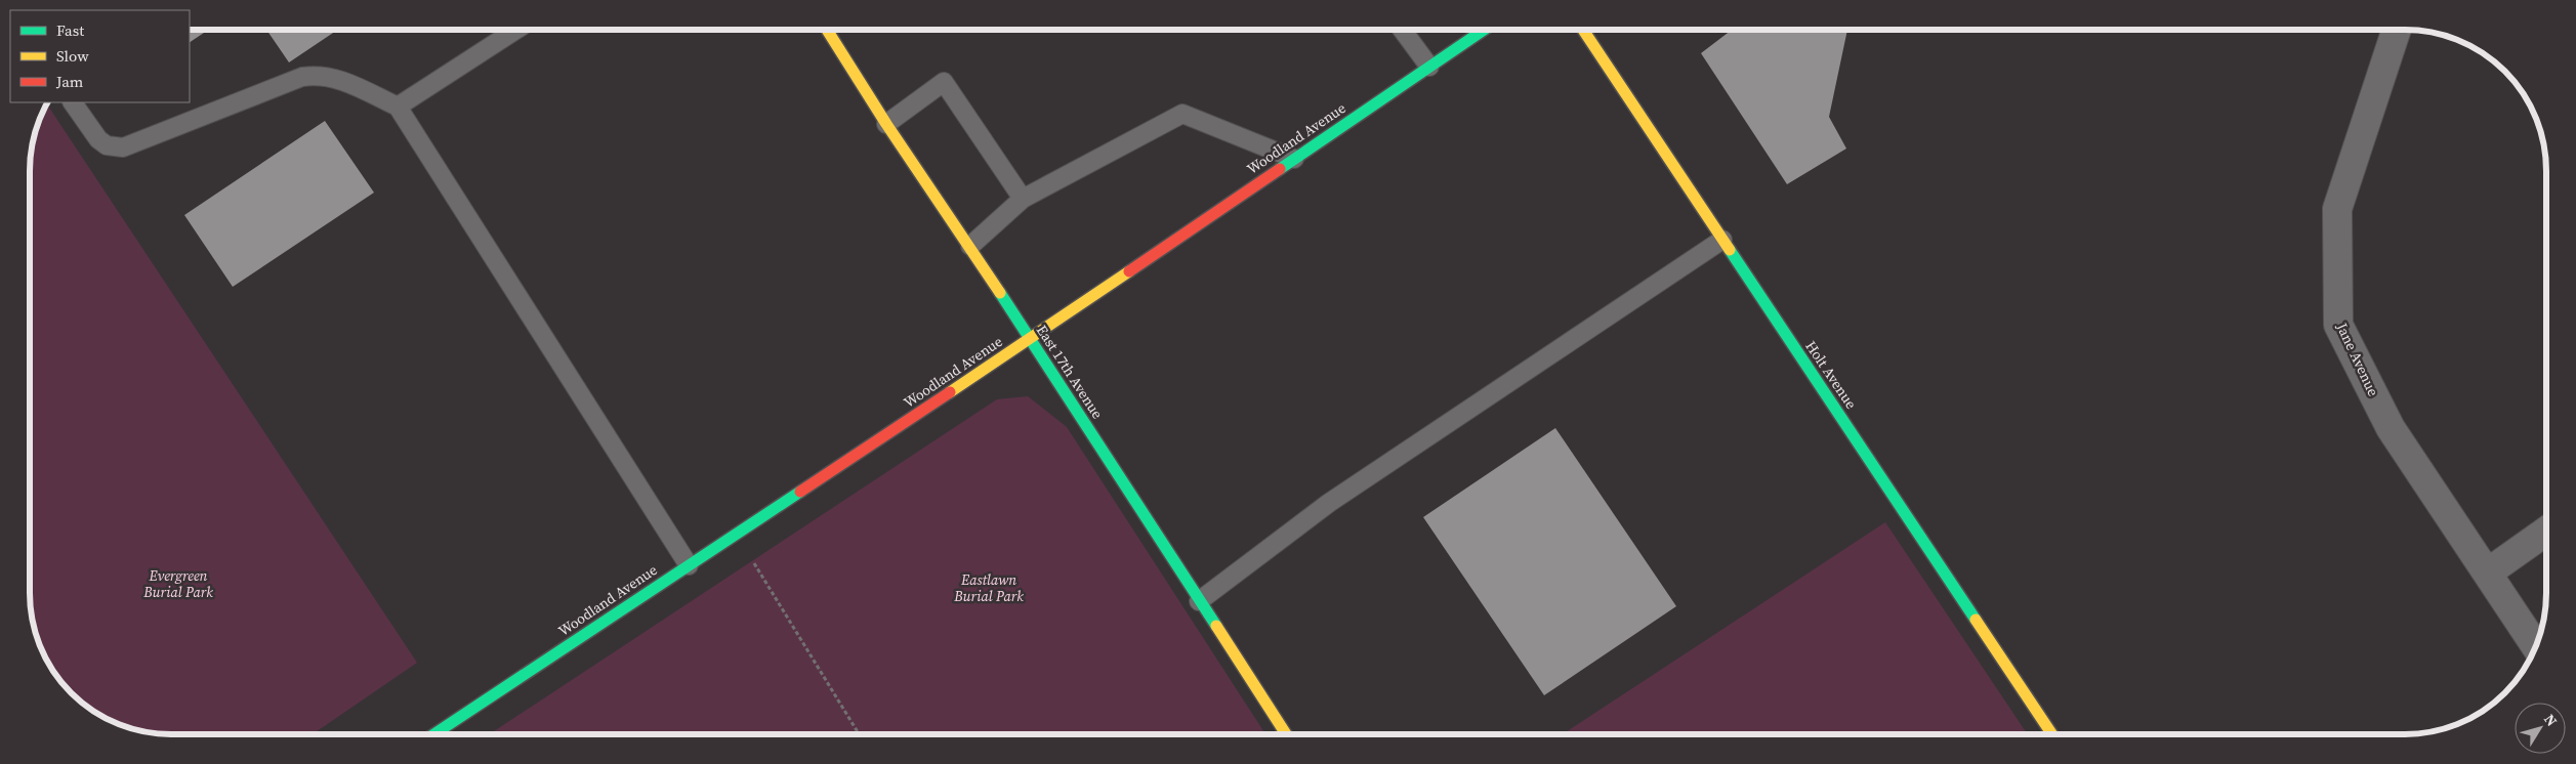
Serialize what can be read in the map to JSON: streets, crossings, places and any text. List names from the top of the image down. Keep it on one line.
{"streets":{"street":["Woodland Avenue","Jane Avenue","East 17th Avenue","Holt Avenue"]},"crossings":[["Woodland Avenue","East 17th Avenue"]],"parks":["Evergreen Burial Park","Eastlawn Burial Park"],"legend":["Fast","Slow","Jam"],"north":"top right"}
